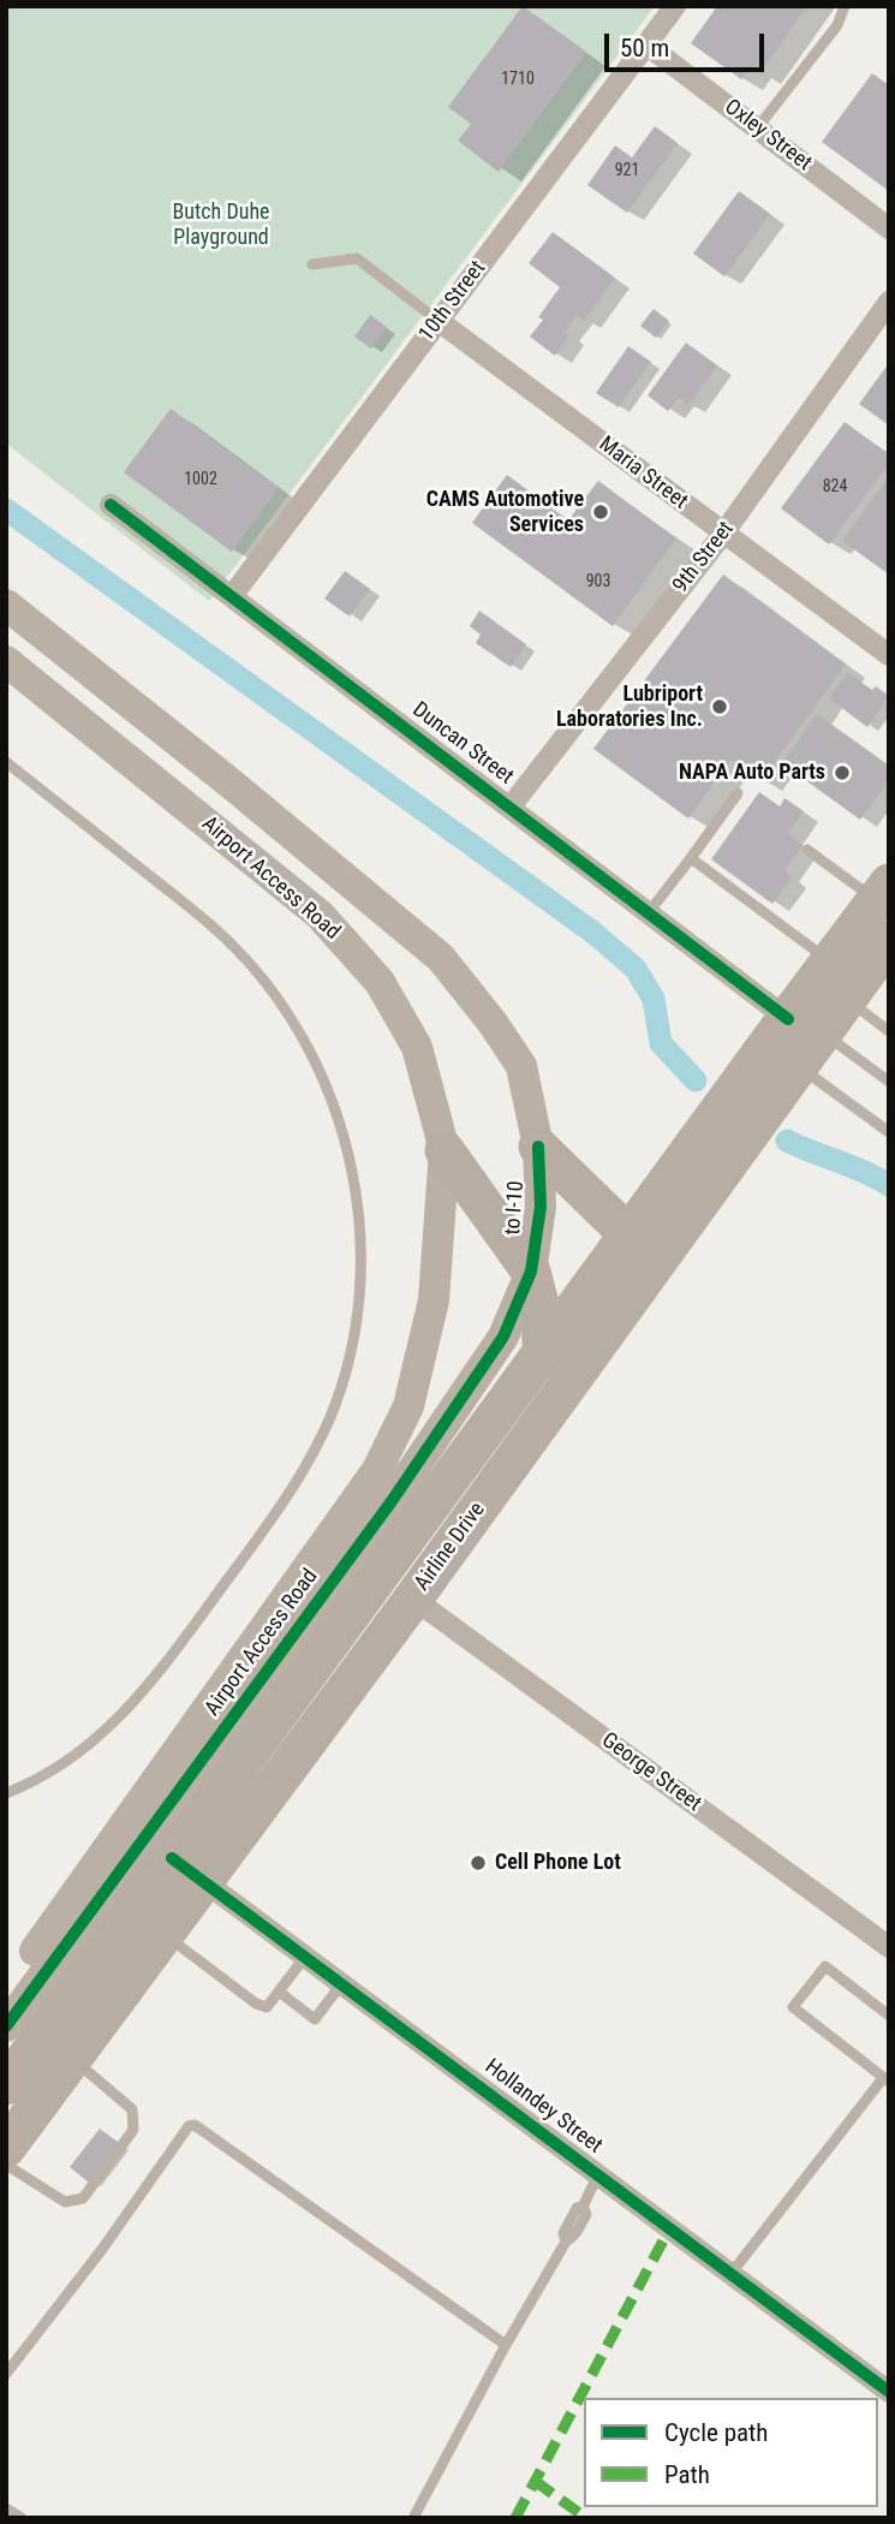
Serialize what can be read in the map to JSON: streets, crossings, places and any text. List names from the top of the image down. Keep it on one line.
{"streets":{"highway":["Airline Drive"],"street":["Oxley Street","10th Street","Maria Street","9th Street","Duncan Street","Airport Access Road","to I-10","George Street","Hollandey Street"]},"crossings":[["Oxley Street","10th Street"],["10th Street","Maria Street"],["10th Street","Duncan Street"],["Maria Street","9th Street"],["9th Street","Duncan Street"],["Duncan Street","Airline Drive"],["Airport Access Road","to I-10"],["Airline Drive","George Street"],["Airline Drive","Hollandey Street"]],"parks":["Butch Duhe Playground"],"places":["CAMS Automotive Services","Lubriport Laboratories Inc.","NAPA Auto Parts","Cell Phone Lot"],"house_numbers":["1710","921","1002","824","903"],"legend":["Cycle path","Path"],"scale_bar":"50 m"}
